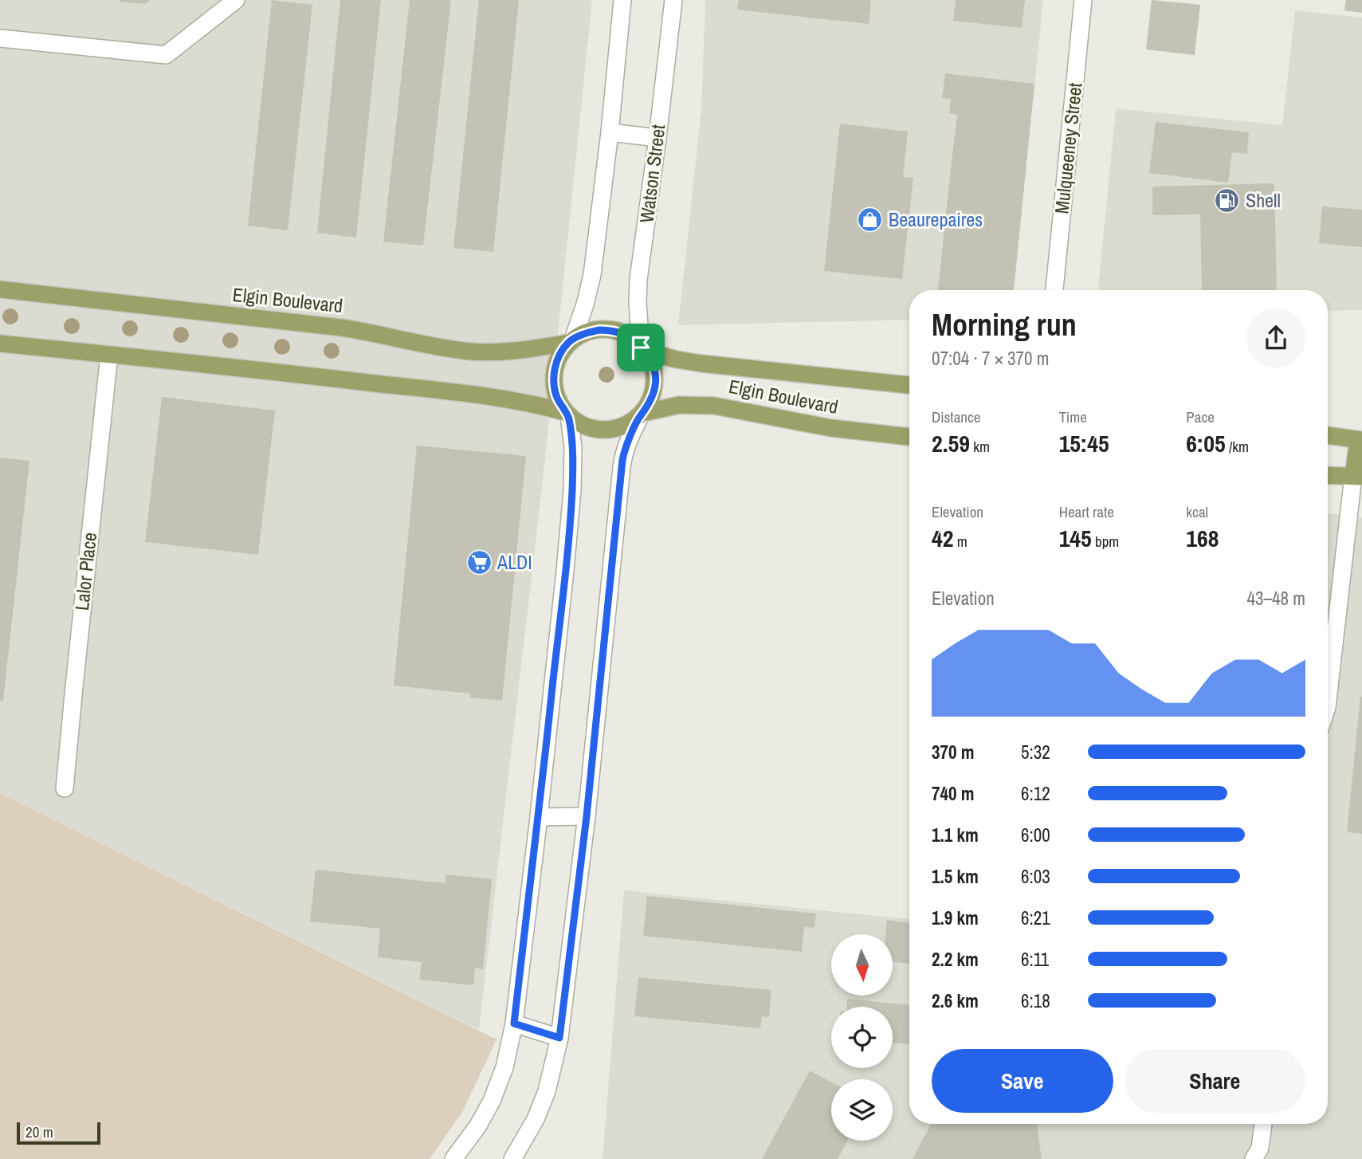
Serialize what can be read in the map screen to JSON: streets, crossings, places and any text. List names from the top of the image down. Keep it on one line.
{"streets":{"main road":["Elgin Boulevard"],"street":["Mulqueeney Street","Watson Street","Lalor Place"]},"crossings":[["Watson Street","Elgin Boulevard"]],"places":{"fuel station":["Shell"],"shop":["Beaurepaires"],"supermarket":["ALDI"]},"scale_bar":"20 m","north":"bottom","page":{"heading":["Morning run","07:04 · 7 × 370 m"],"stats":[["Distance","2.59 km"],["Time","15:45"],["Pace","6:05 /km"],["Elevation","42 m"],["Heart rate","145 bpm"],["kcal","168"]],"chart":["Elevation","43–48 m"],"list":[{"name":"370 m","note":"5:32"},{"name":"740 m","note":"6:12"},{"name":"1.1 km","note":"6:00"},{"name":"1.5 km","note":"6:03"},{"name":"1.9 km","note":"6:21"},{"name":"2.2 km","note":"6:11"},{"name":"2.6 km","note":"6:18"}],"buttons":["Save","Share"],"scale":"20 m"}}
